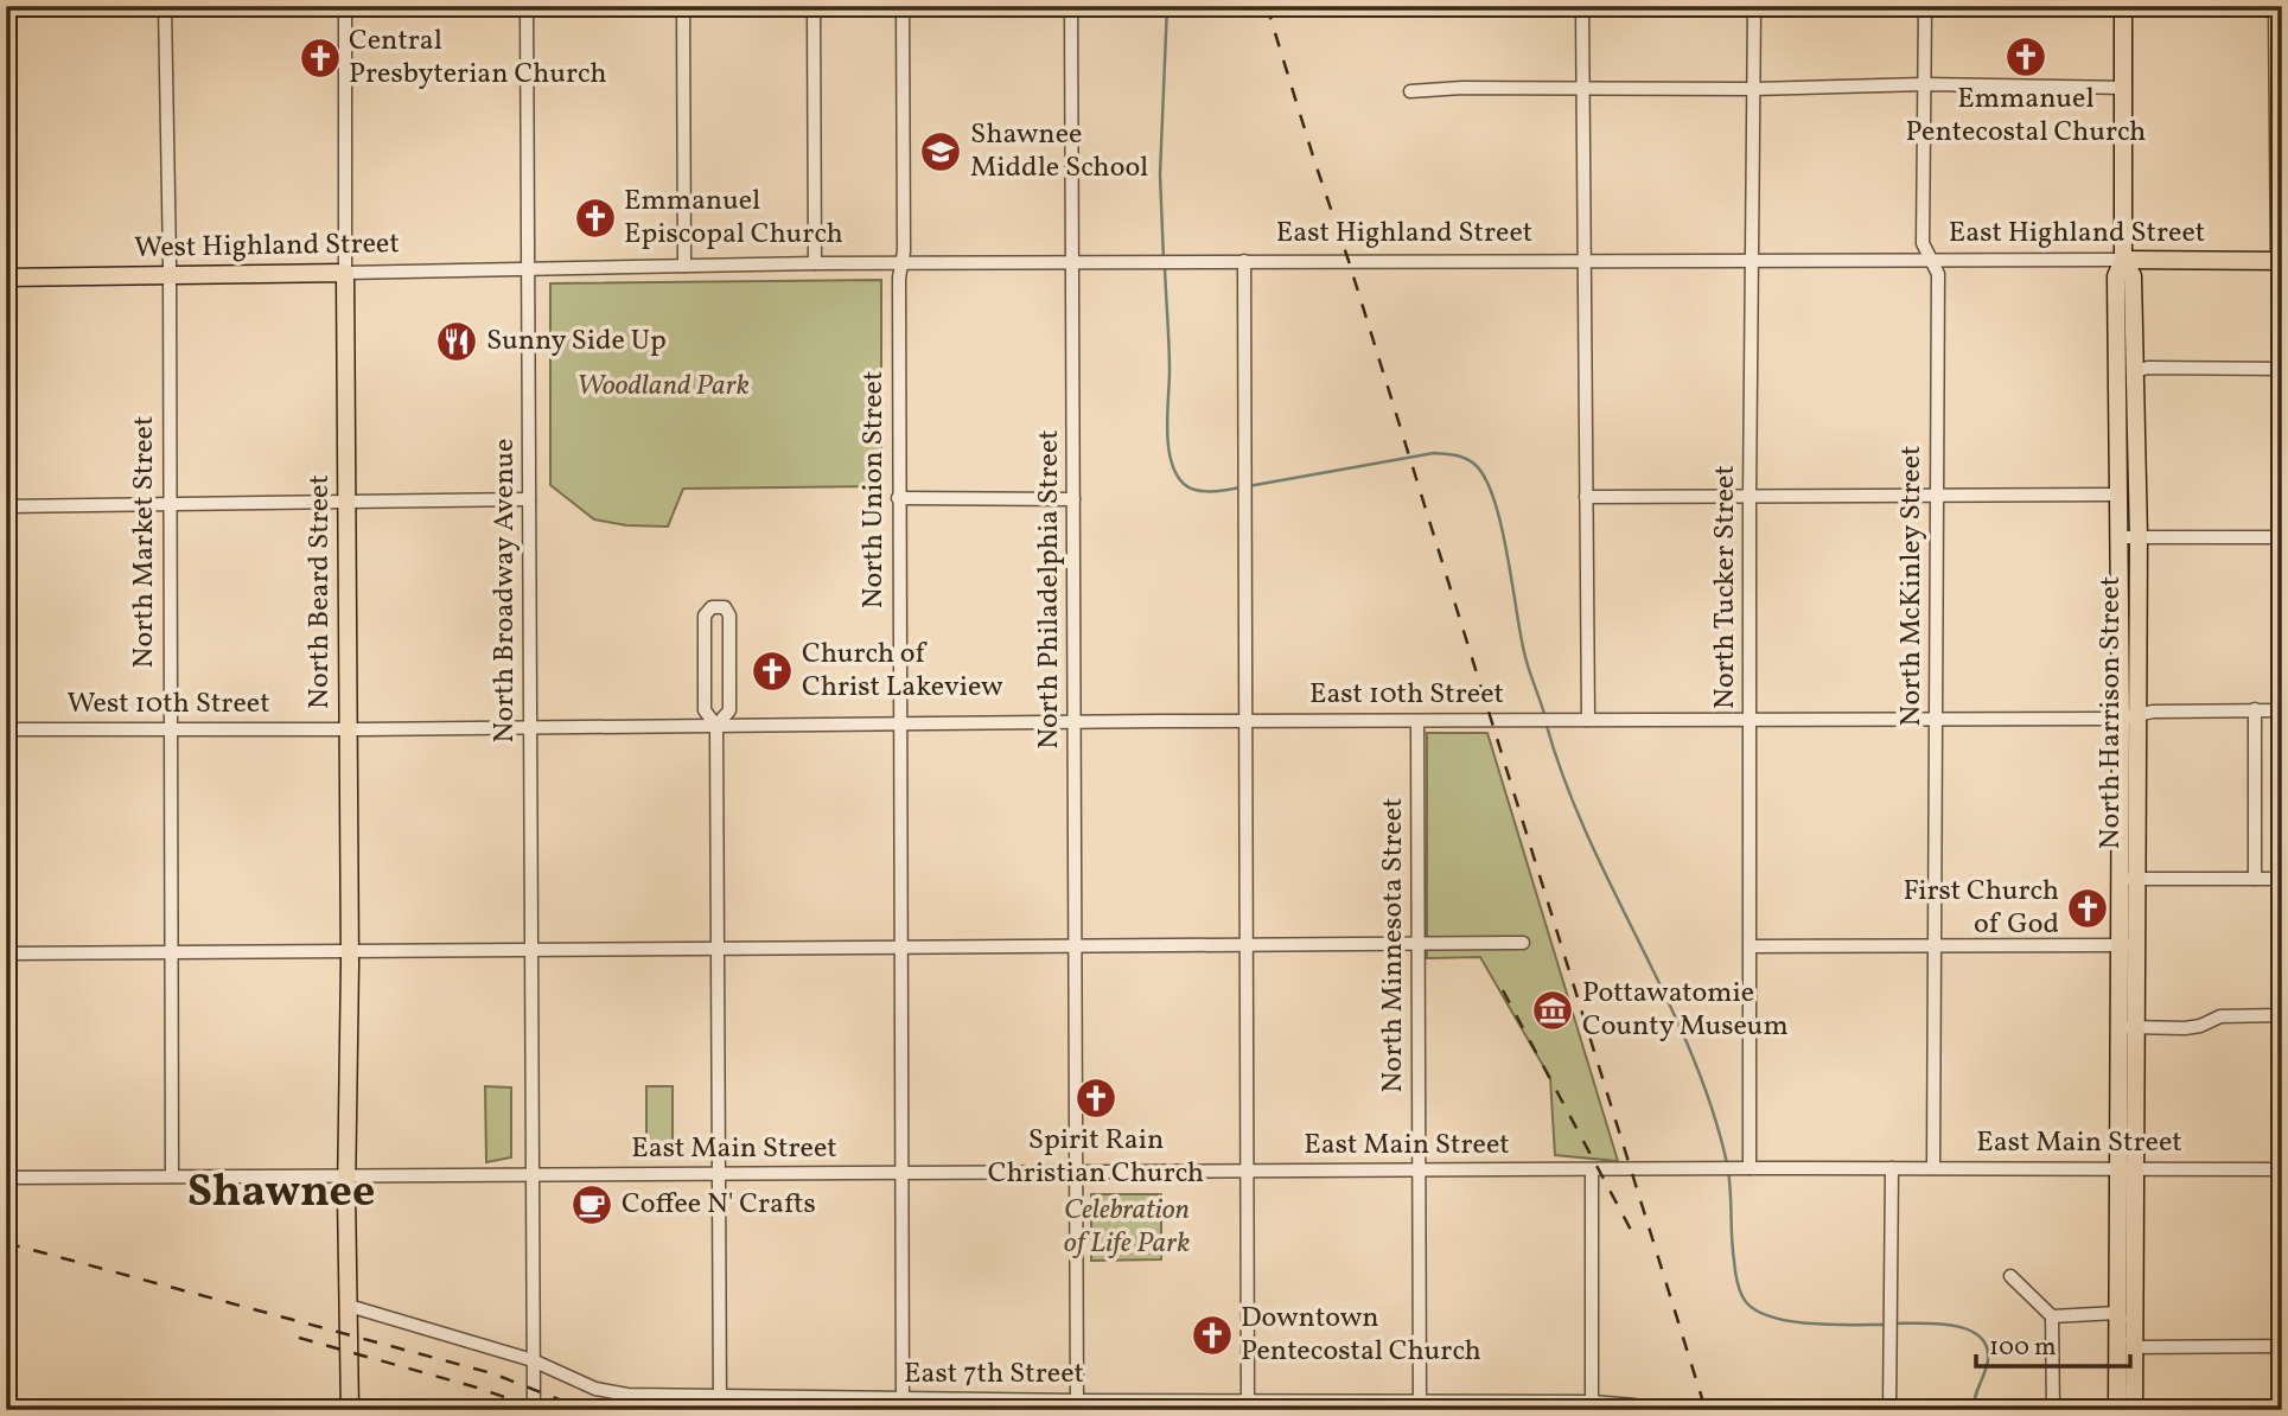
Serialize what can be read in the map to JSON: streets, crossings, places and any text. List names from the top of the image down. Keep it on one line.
{"streets":{"main road":["East Highland Street","West Highland Street","North Beard Street","North Harrison Street"],"street":["North Union Street","North Market Street","North McKinley Street","North Tucker Street","North Philadelphia Street","North Broadway Avenue","East 10th Street","West 10th Street","North Minnesota Street","East Main Street","East 7th Street"]},"crossings":[["East Highland Street","West Highland Street"],["East Highland Street","North Union Street"],["East Highland Street","North McKinley Street"],["East Highland Street","North Tucker Street"],["East Highland Street","North Philadelphia Street"],["East Highland Street","North Broadway Avenue"],["East Highland Street","North Harrison Street"],["West Highland Street","North Market Street"],["West Highland Street","North Broadway Avenue"],["West Highland Street","North Beard Street"],["North Union Street","East 10th Street"],["North Union Street","East Main Street"],["North Union Street","East 7th Street"],["North Market Street","West 10th Street"],["North Market Street","East Main Street"],["North McKinley Street","East 10th Street"],["North McKinley Street","East Main Street"],["North Tucker Street","East 10th Street"],["North Tucker Street","East Main Street"],["North Philadelphia Street","East 10th Street"],["North Philadelphia Street","East Main Street"],["North Philadelphia Street","East 7th Street"],["North Broadway Avenue","East 10th Street"],["North Broadway Avenue","West 10th Street"],["North Broadway Avenue","East Main Street"],["North Broadway Avenue","East 7th Street"],["North Beard Street","West 10th Street"],["North Beard Street","East Main Street"],["North Beard Street","East 7th Street"],["East 10th Street","West 10th Street"],["East 10th Street","North Harrison Street"],["East 10th Street","North Minnesota Street"],["North Harrison Street","East Main Street"],["North Minnesota Street","East Main Street"],["North Minnesota Street","East 7th Street"]],"districts":["Shawnee"],"parks":["Woodland Park","Celebration of Life Park"],"places":{"church":["Emmanuel Pentecostal Church","Central Presbyterian Church","Emmanuel Episcopal Church","Church of Christ Lakeview","First Church of God","Spirit Rain Christian Church","Downtown Pentecostal Church"],"school or university":["Shawnee Middle School"],"restaurant":["Sunny Side Up"],"museum":["Pottawatomie County Museum"],"cafe":["Coffee N' Crafts"]},"scale_bar":"100 m"}
